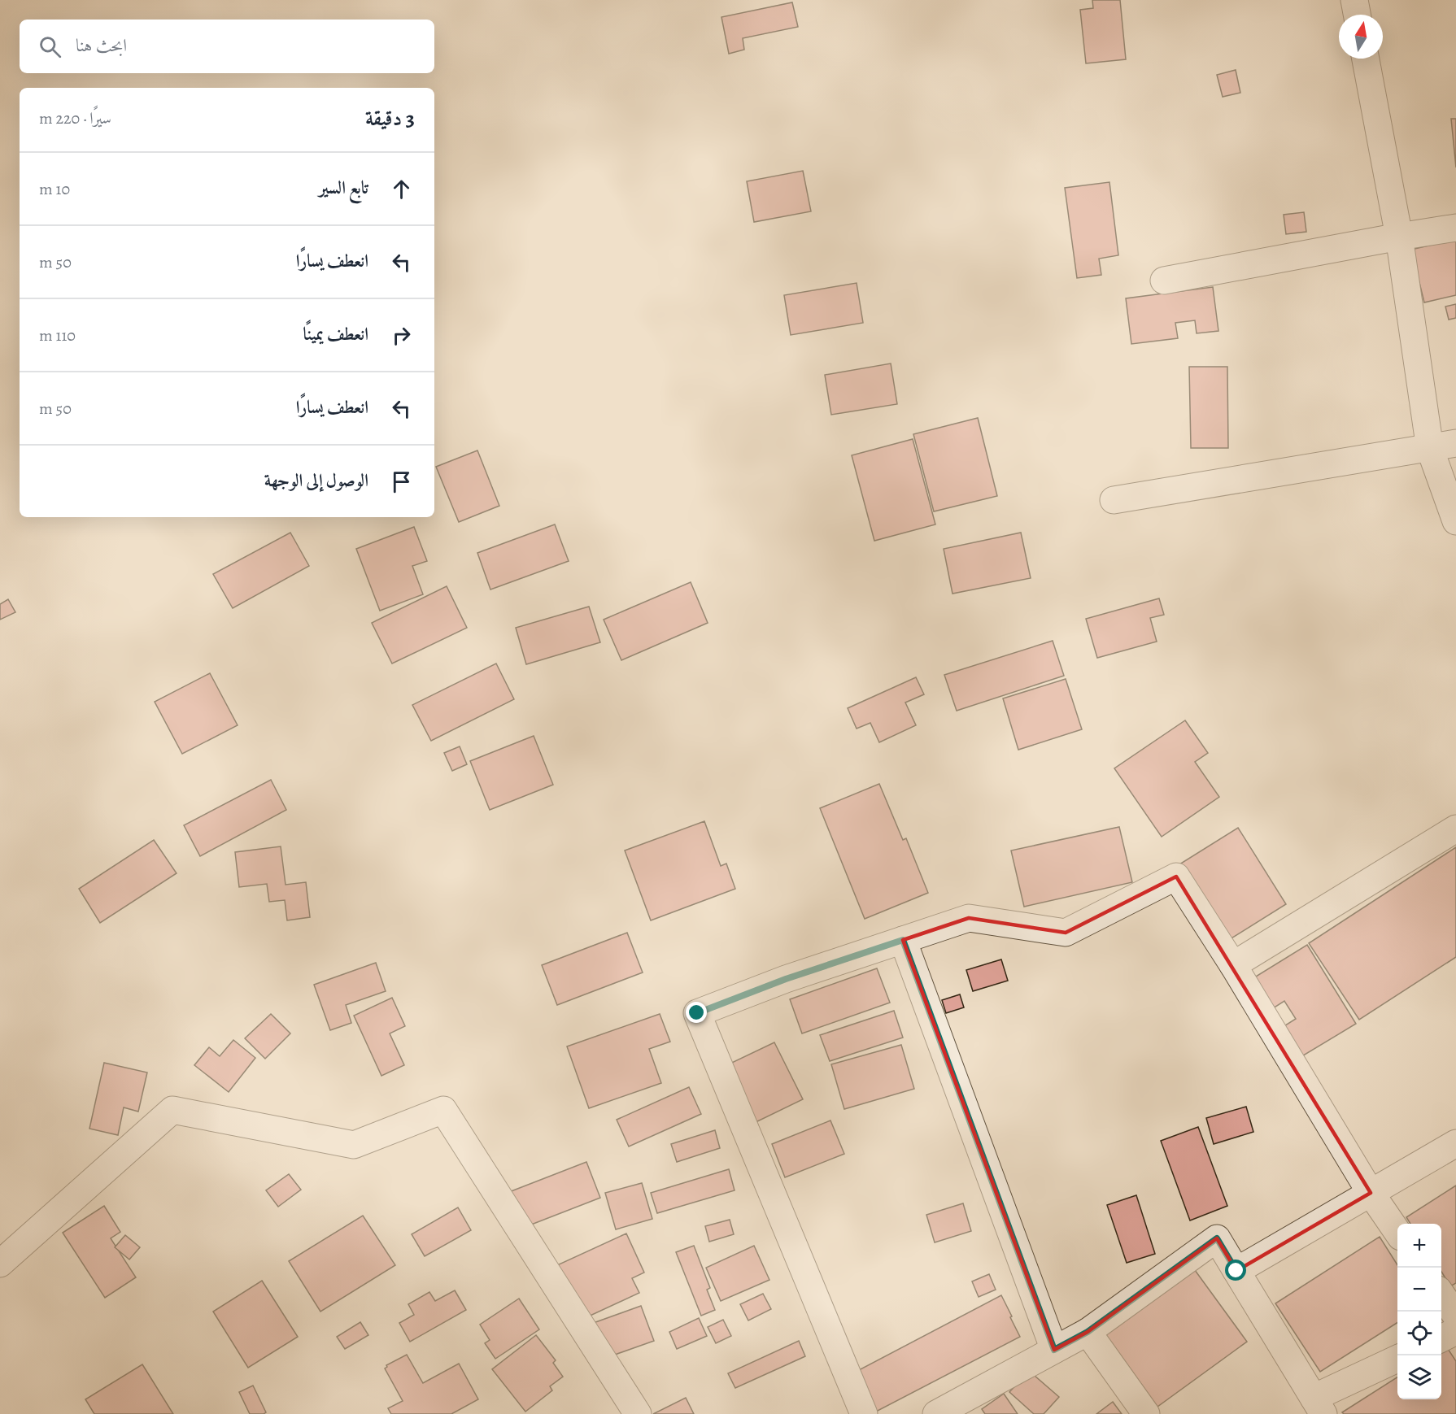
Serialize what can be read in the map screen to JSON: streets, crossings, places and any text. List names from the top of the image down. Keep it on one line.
{"north":"top","page":{"search":"ابحث هنا","heading":["3 دقيقة","سيرًا · 220 m"],"list":[["تابع السير","10 m"],["انعطف يسارًا","50 m"],["انعطف يمينًا","110 m"],["انعطف يسارًا","50 m"],"الوصول إلى الوجهة"],"map_buttons":["+","−"]}}
